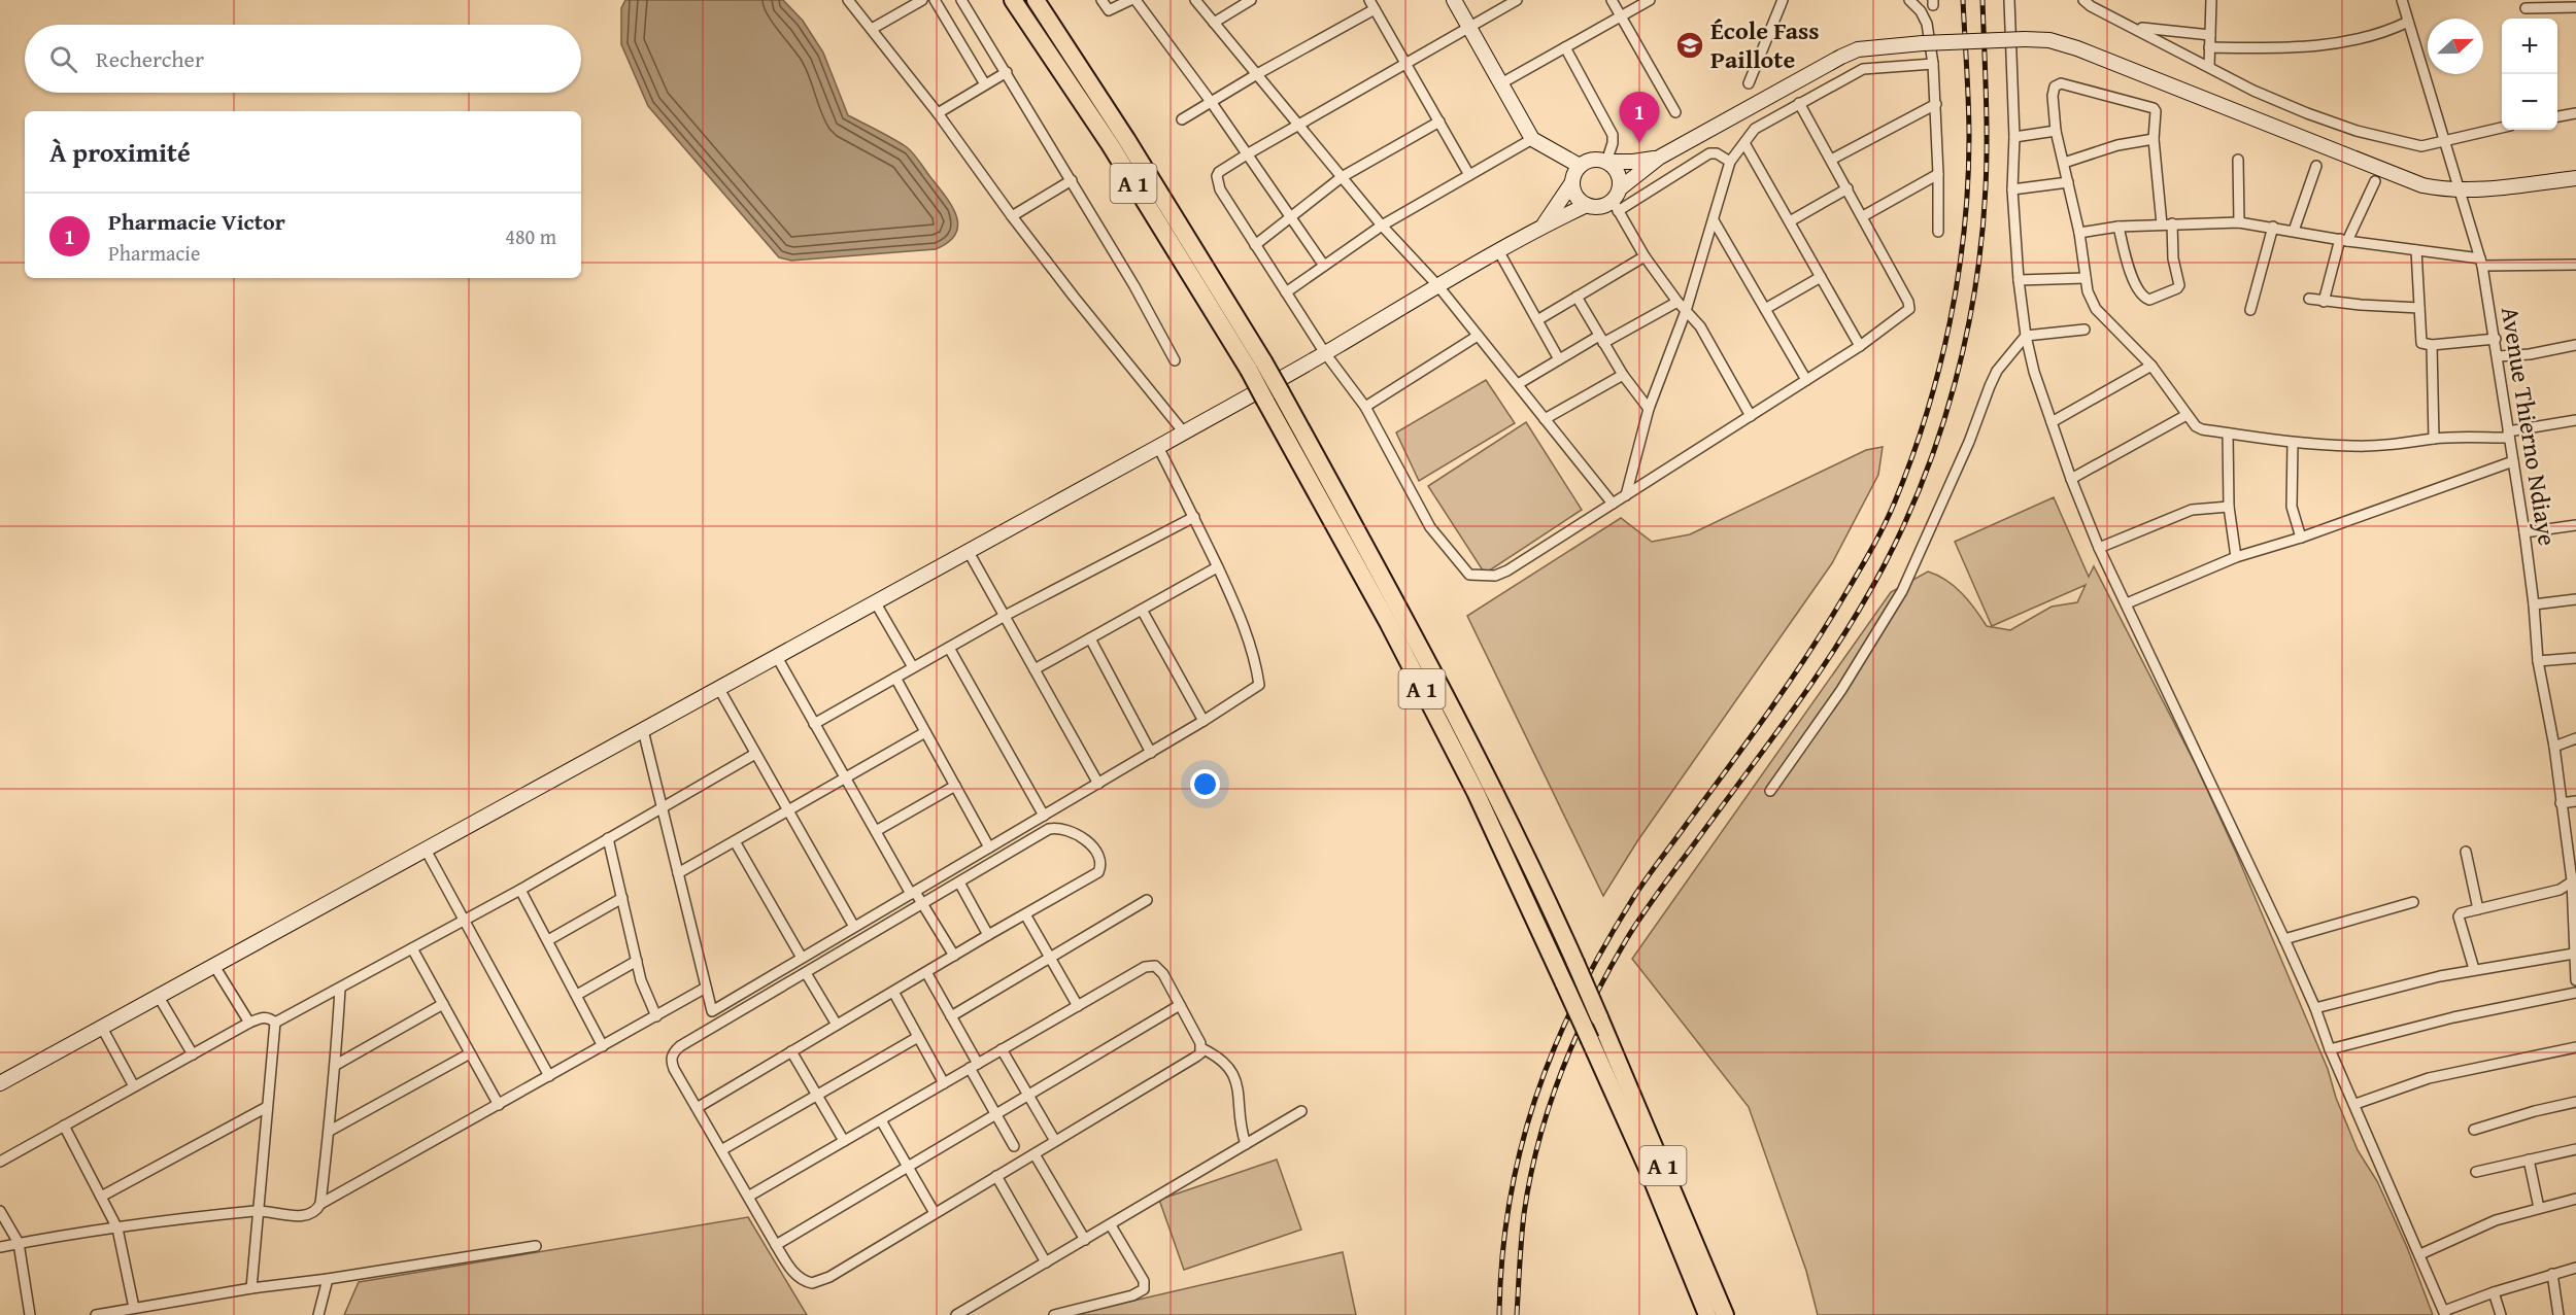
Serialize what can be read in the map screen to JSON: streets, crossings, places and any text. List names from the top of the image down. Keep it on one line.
{"streets":{"highway":["A 1"],"street":["Avenue Thierno Ndiaye"]},"places":{"school or university":["École Fass Paillote"]},"north":"right","page":{"map_buttons":["+","−"],"search":"Rechercher","pins":"1","heading":"À proximité","list":[{"mark":"1","name":"Pharmacie Victor","note":"Pharmacie","value":"480 m"}]}}
